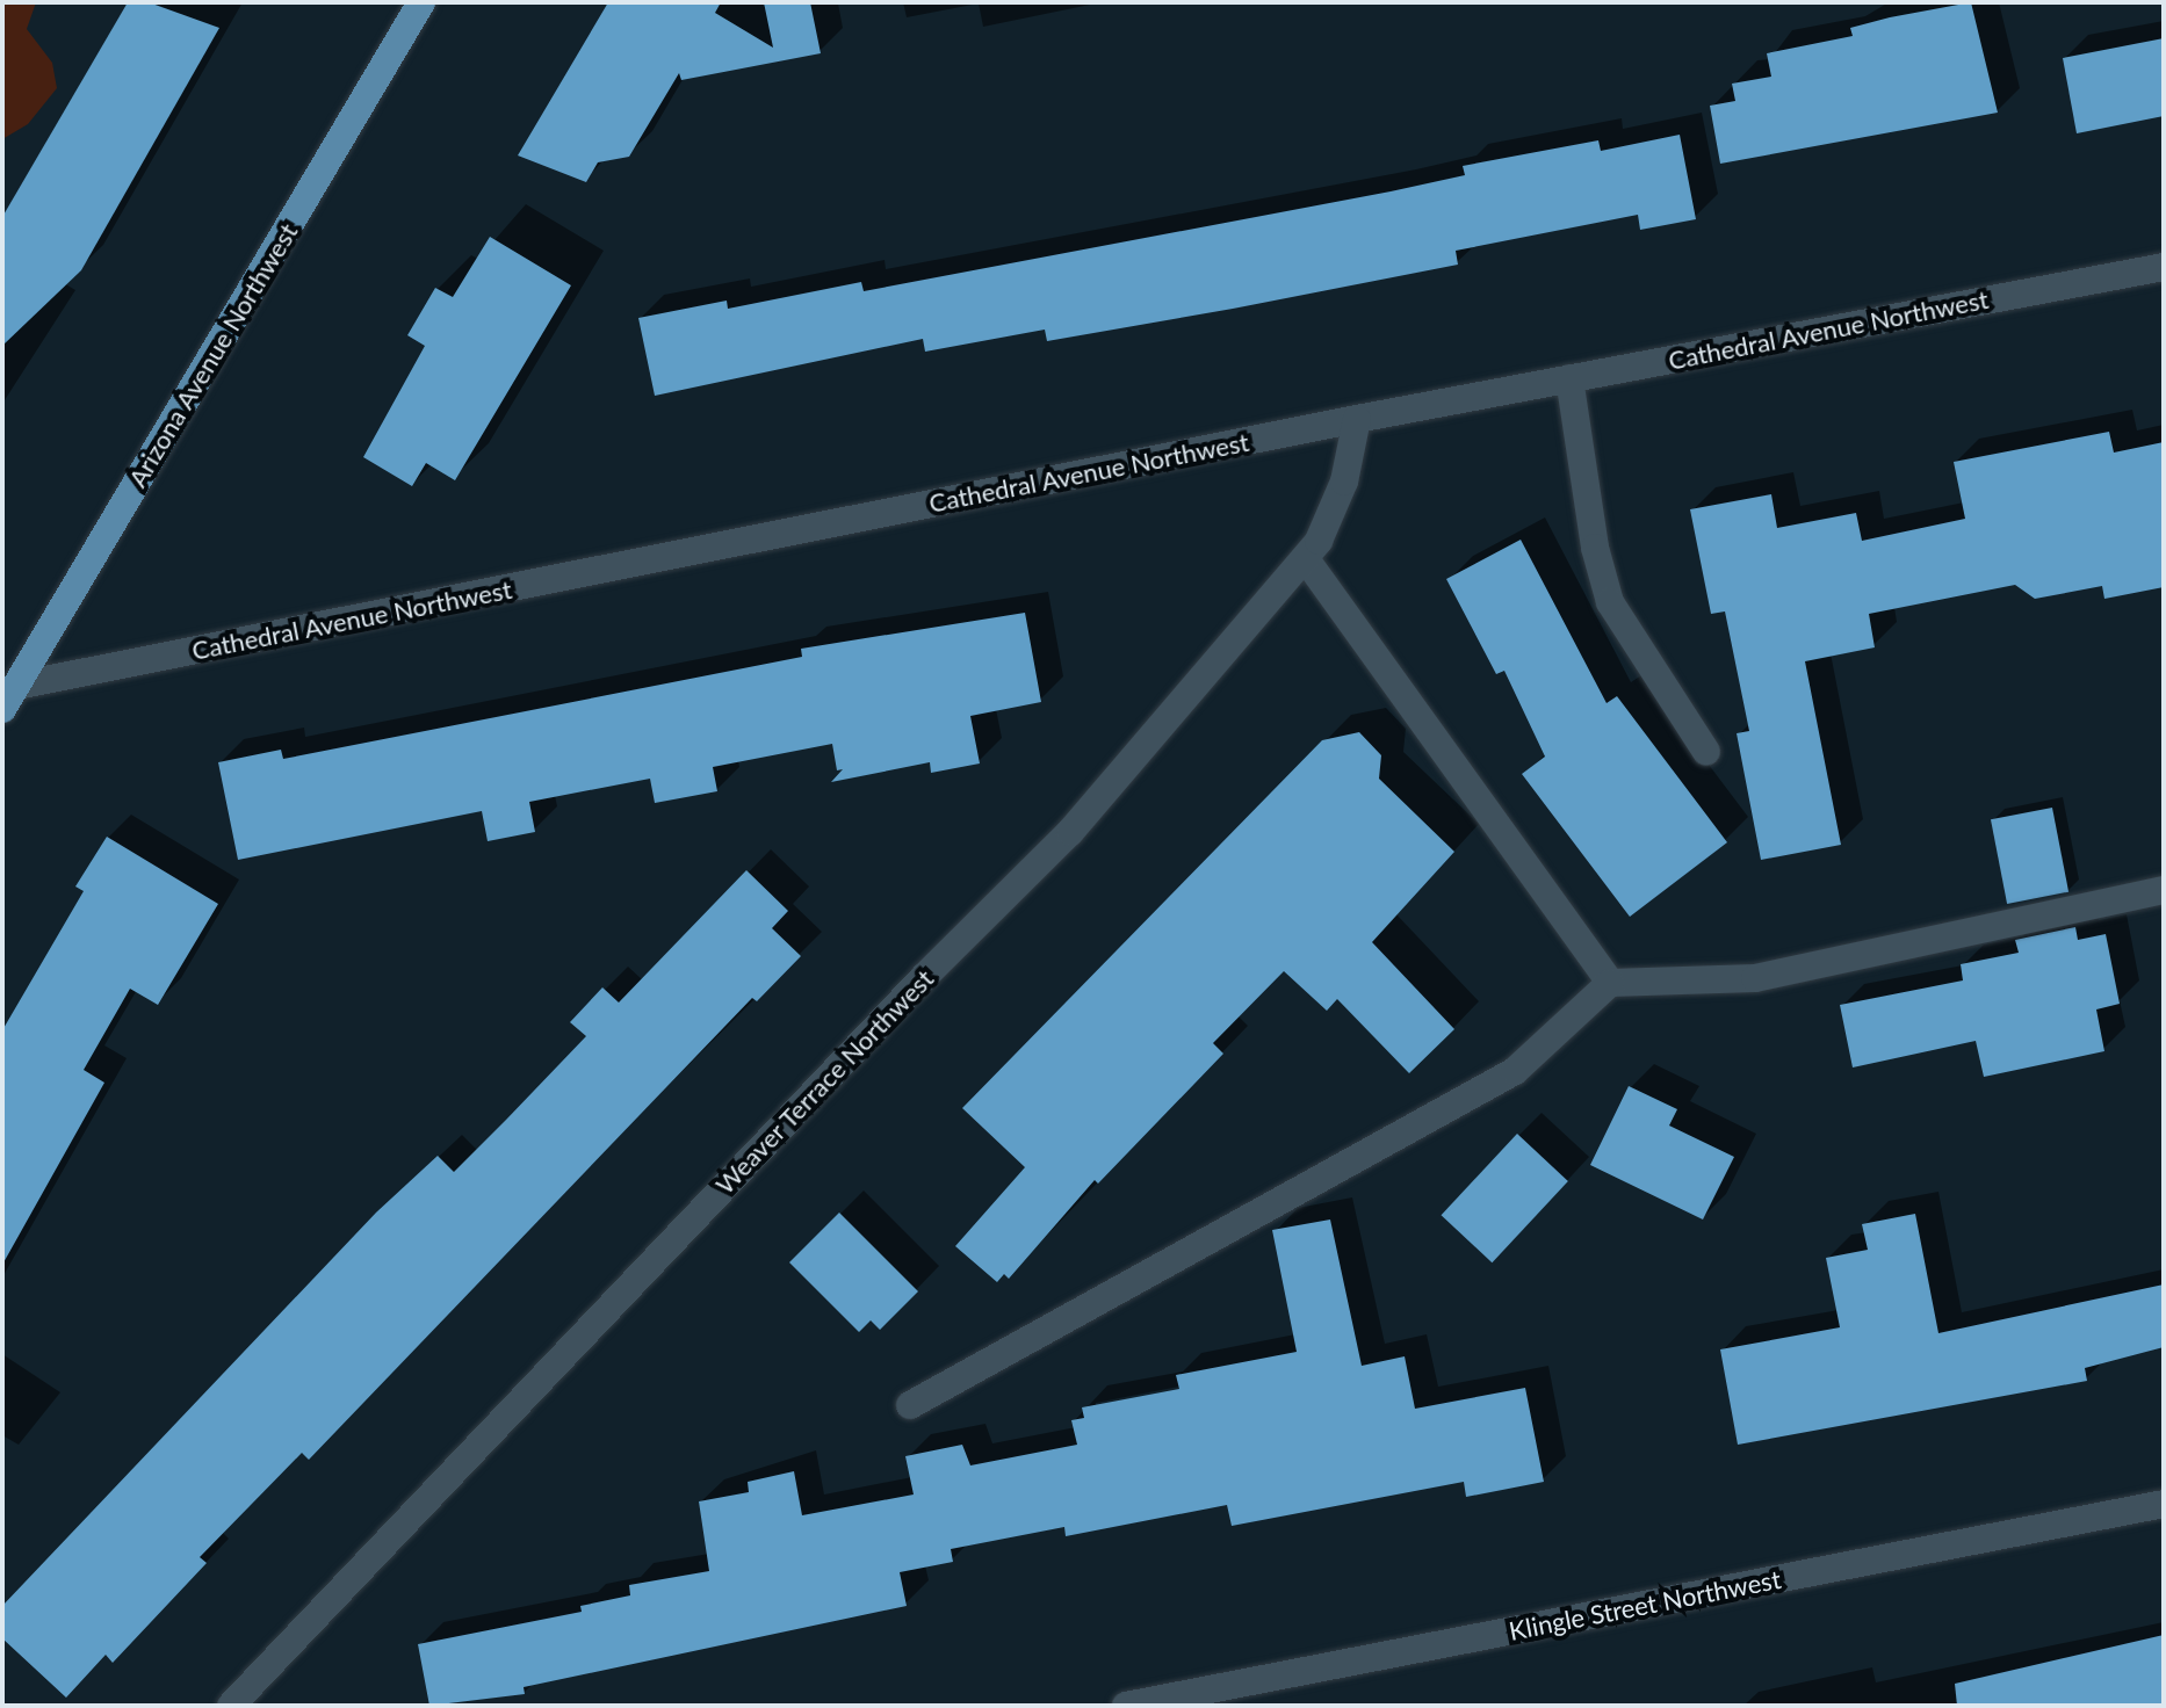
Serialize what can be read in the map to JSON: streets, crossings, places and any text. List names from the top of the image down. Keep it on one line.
{"streets":{"main road":["Arizona Avenue Northwest"],"street":["Cathedral Avenue Northwest","Weaver Terrace Northwest","Klingle Street Northwest"]},"crossings":[["Cathedral Avenue Northwest","Arizona Avenue Northwest"],["Cathedral Avenue Northwest","Weaver Terrace Northwest"]]}
